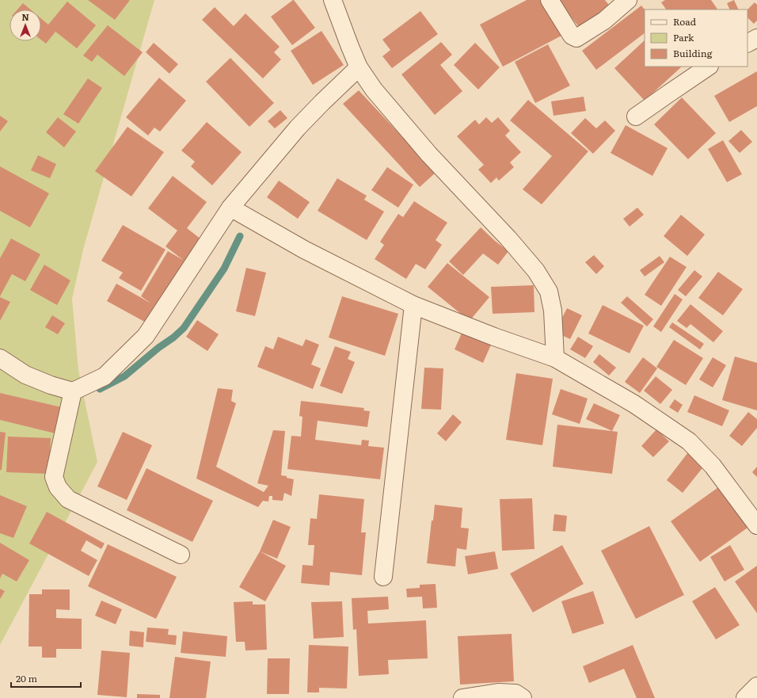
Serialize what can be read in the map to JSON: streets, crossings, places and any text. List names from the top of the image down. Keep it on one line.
{"legend":["Road","Park","Building"],"scale_bar":"20 m","north":"top"}
